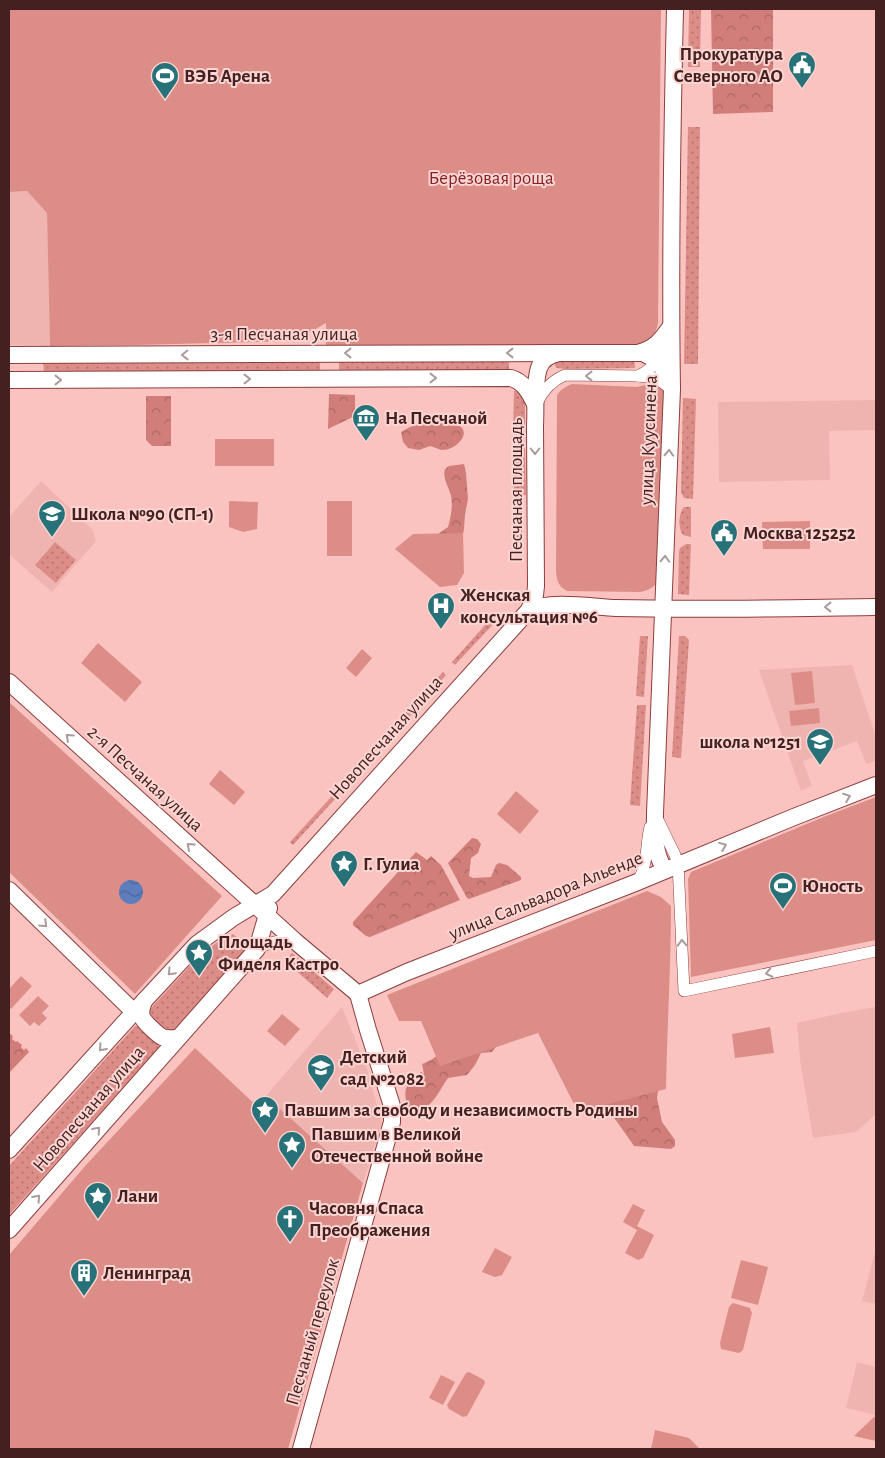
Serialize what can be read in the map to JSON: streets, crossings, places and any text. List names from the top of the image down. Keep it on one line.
{"streets":{"street":["3-я Песчаная улица","улица Куусинена","Песчаная площадь","Новопесчаная улица","2-я Песчаная улица","улица Сальвадора Альенде","Песчаный переулок"]},"crossings":[["3-я Песчаная улица","Песчаная площадь"],["улица Куусинена","Песчаная площадь"],["улица Куусинена","улица Сальвадора Альенде"],["Песчаная площадь","Новопесчаная улица"],["Новопесчаная улица","2-я Песчаная улица"],["улица Сальвадора Альенде","Песчаный переулок"]],"one_way":["2-я Песчаная улица","улица Сальвадора Альенде"],"parks":["Берёзовая роща"],"places":{"public building":["Прокуратура Северного АО","Москва 125252"],"sports":["ВЭБ Арена","Юность"],"museum":["На Песчаной"],"school or university":["Школа №90 (СП-1)","школа №1251","Детский сад №2082"],"hospital":["Женская консультация №6"],"place":["Г. Гулиа","Площадь Фиделя Кастро","Павшим за свободу и независимость Родины","Павшим в Великой Отечественной войне","Лани"],"church":["Часовня Спаса Преображения"],"building":["Ленинград"]}}
